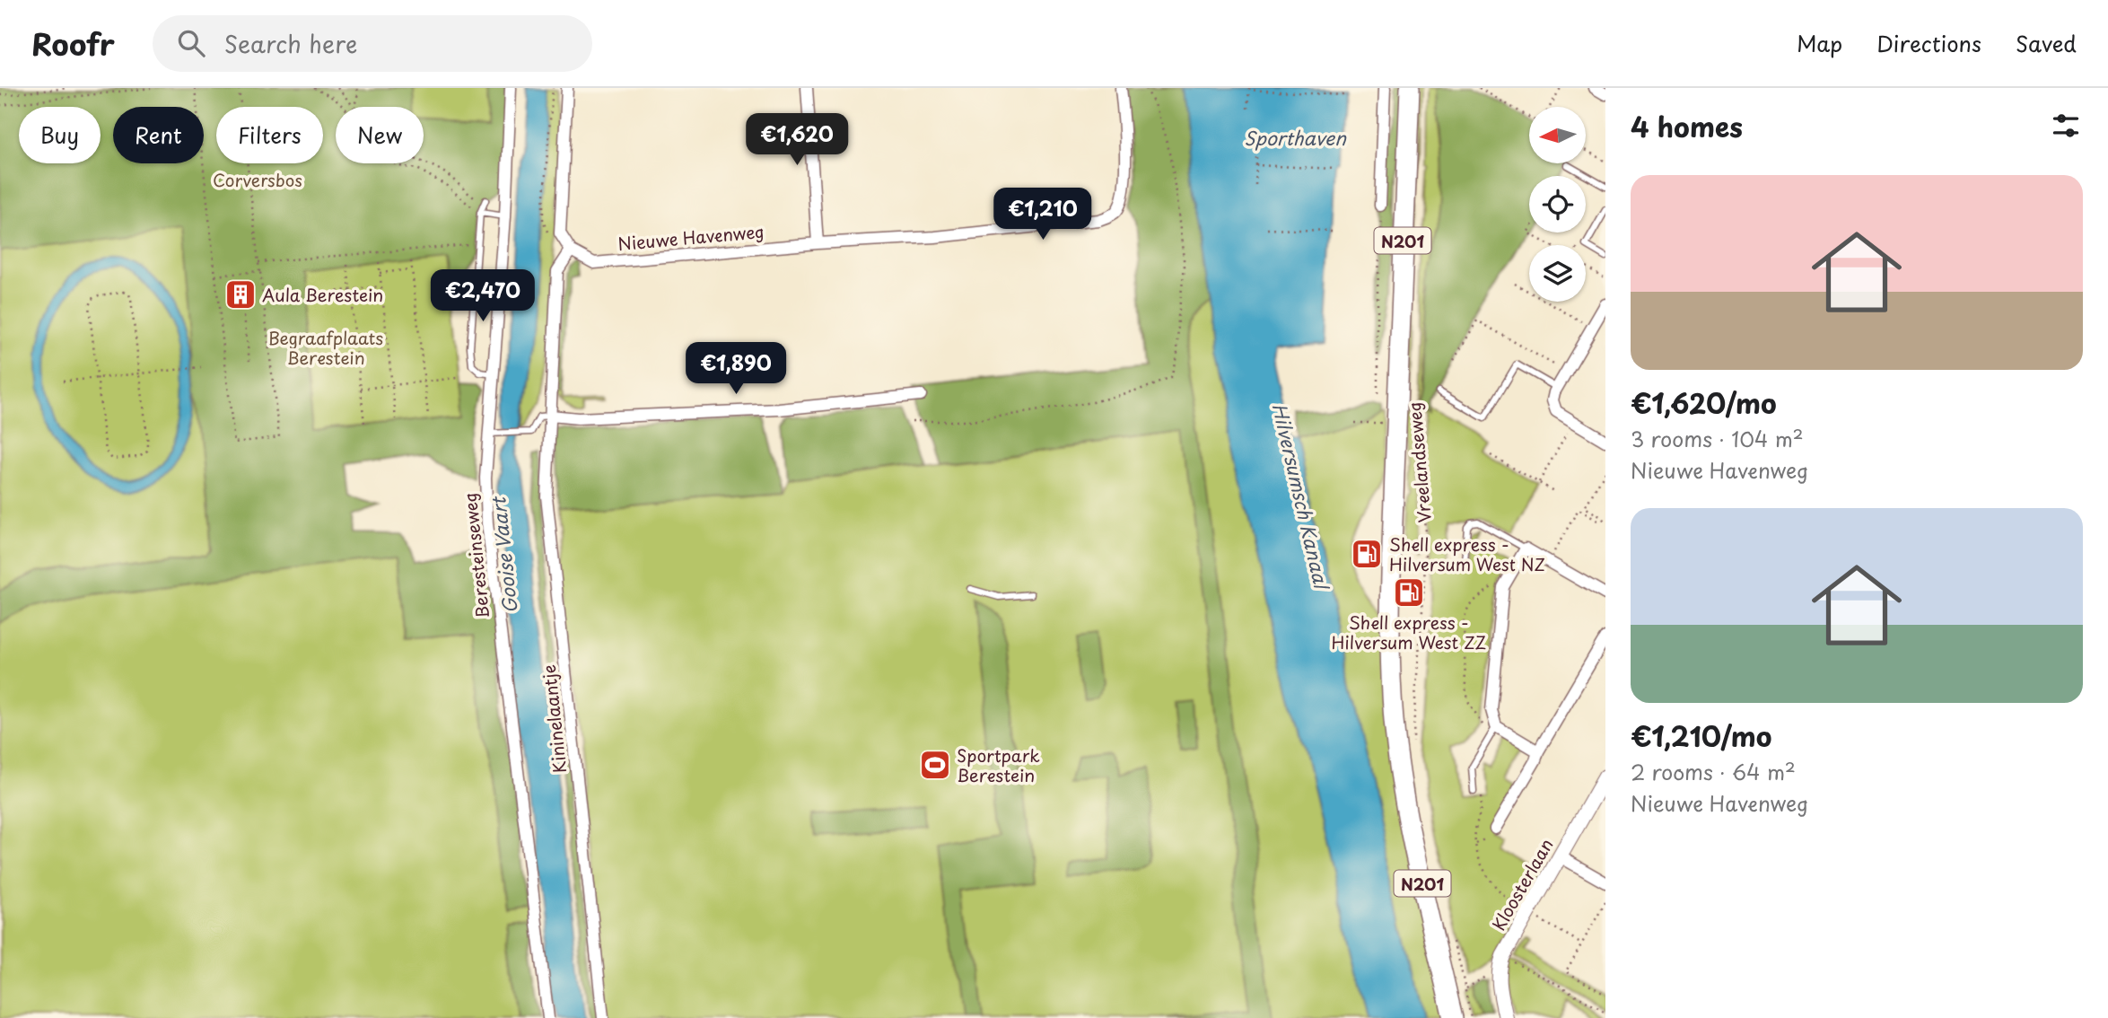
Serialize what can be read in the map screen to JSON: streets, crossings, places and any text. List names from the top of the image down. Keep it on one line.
{"streets":{"main road":["N201","Vreelandseweg"],"street":["Nieuwe Havenweg","Beresteinseweg","Kininelaantje","Kloosterlaan"]},"water":["Sporthaven","Hilversumsch Kanaal","Gooise Vaart"],"parks":["Corversbos","Begraafplaats Berestein"],"places":{"building":["Aula Berestein"],"fuel station":["Shell express - Hilversum West NZ","Shell express - Hilversum West ZZ"],"sports":["Sportpark Berestein"]},"north":"left","page":{"header":"Roofr","search":"Search here","nav":["Map","Directions","Saved"],"heading":"4 homes","chip":["Buy","Rent","Filters","New"],"price":["€1,620","€1,210","€2,470","€1,890"],"list":[{"name":"€1,620/mo","note":"3 rooms · 104 m² · Nieuwe Havenweg"},{"name":"€1,210/mo","note":"2 rooms · 64 m² · Nieuwe Havenweg"}]}}
